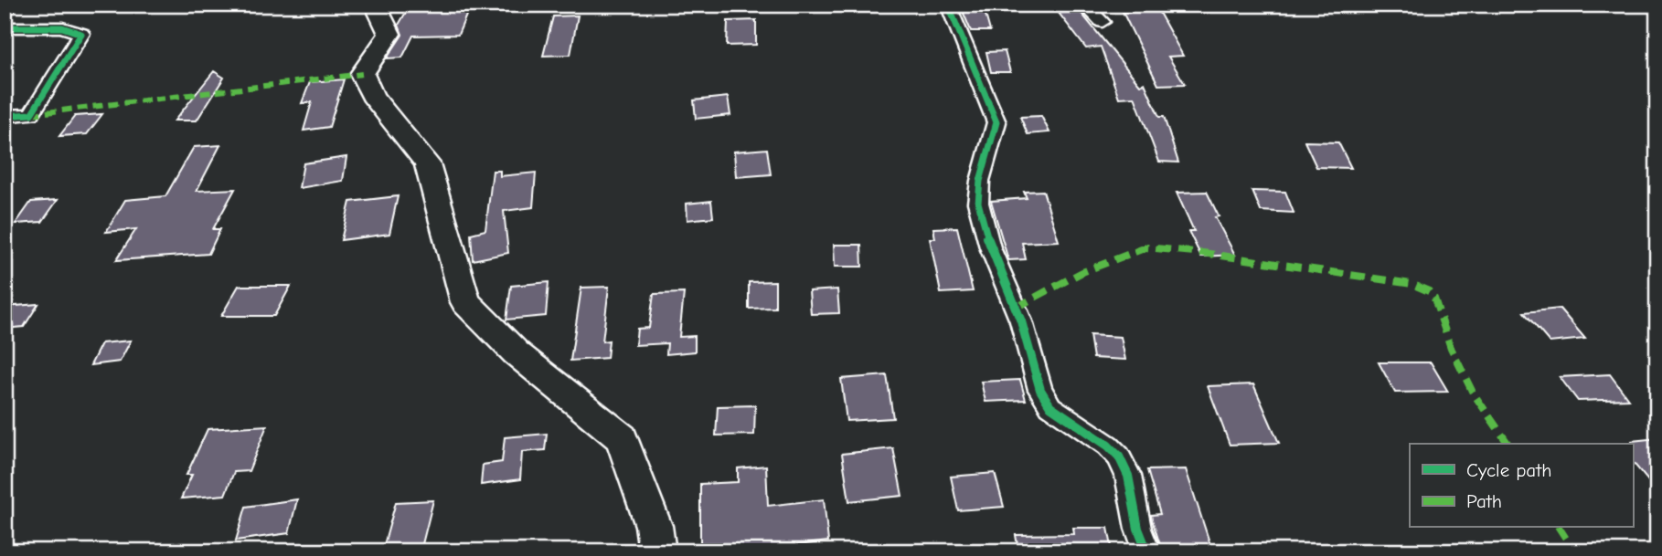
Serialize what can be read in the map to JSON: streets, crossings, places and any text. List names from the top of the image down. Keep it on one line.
{"legend":["Cycle path","Path"]}
